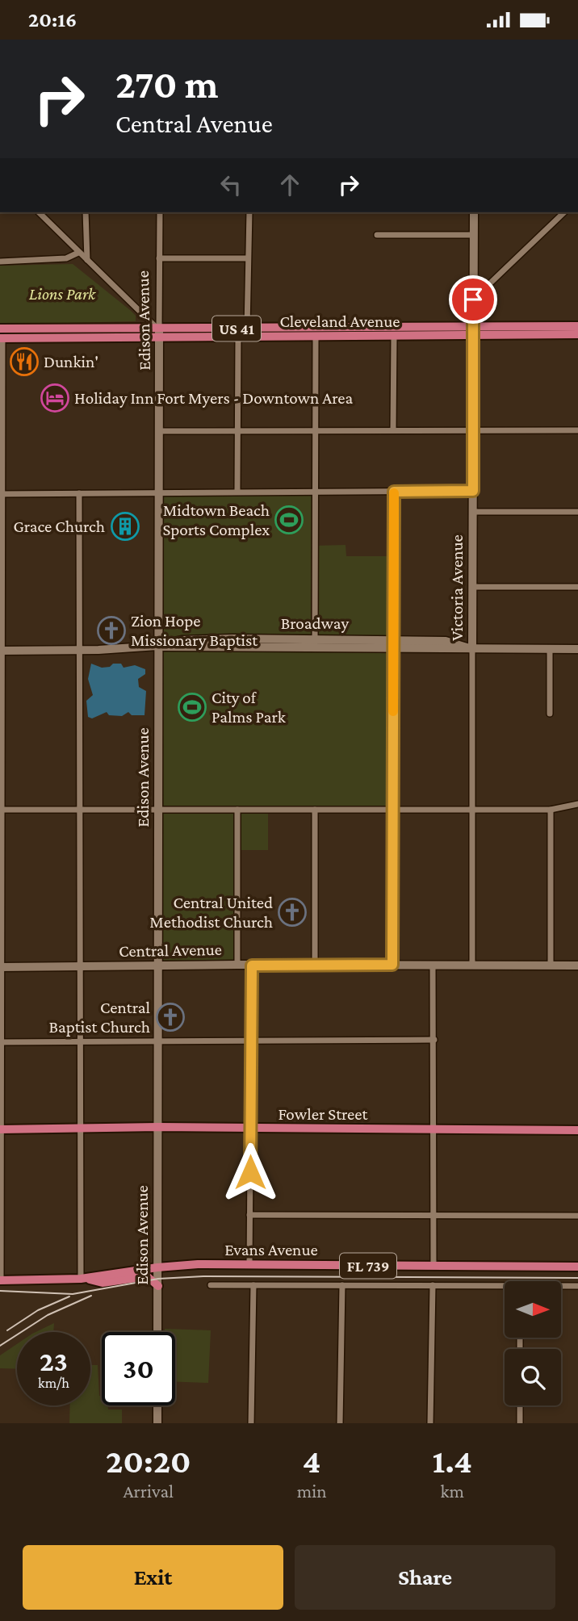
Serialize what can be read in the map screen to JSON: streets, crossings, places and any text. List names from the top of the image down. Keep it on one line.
{"streets":{"main road":["Cleveland Avenue","US 41","Fowler Street","Evans Avenue","FL 739"],"street":["Edison Avenue","Victoria Avenue","Broadway","Central Avenue"]},"crossings":[["Edison Avenue","Cleveland Avenue"],["Edison Avenue","Broadway"],["Edison Avenue","Central Avenue"],["Edison Avenue","Fowler Street"],["Edison Avenue","Evans Avenue"],["Cleveland Avenue","Victoria Avenue"],["Victoria Avenue","Broadway"],["Victoria Avenue","Central Avenue"]],"parks":["Lions Park"],"places":{"restaurant":["Dunkin'"],"hotel":["Holiday Inn Fort Myers - Downtown Area"],"sports":["Midtown Beach Sports Complex","City of Palms Park"],"building":["Grace Church"],"church":["Zion Hope Missionary Baptist","Central United Methodist Church","Central Baptist Church"]},"north":"right","page":{"status":"20:16","turn":["270 m","Central Avenue"],"speed":"23 km/h","limit":"30","eta":["20:20","Arrival","4","min","1.4","km"],"buttons":["Exit","Share"]}}
